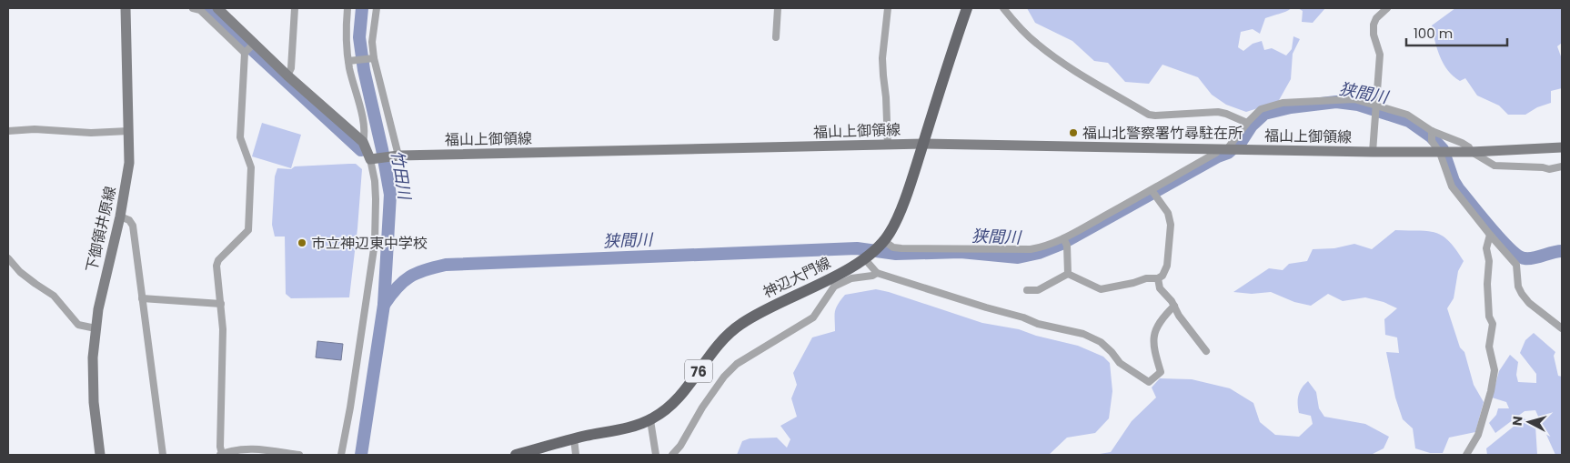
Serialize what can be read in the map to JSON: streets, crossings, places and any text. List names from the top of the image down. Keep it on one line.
{"streets":{"main road":["福山上御領線","下御領井原線","神辺大門線","76"]},"crossings":[["福山上御領線","神辺大門線"]],"water":["狭間川","竹田川"],"places":["福山北警察署竹尋駐在所","市立神辺東中学校"],"scale_bar":"100 m","north":"left"}
